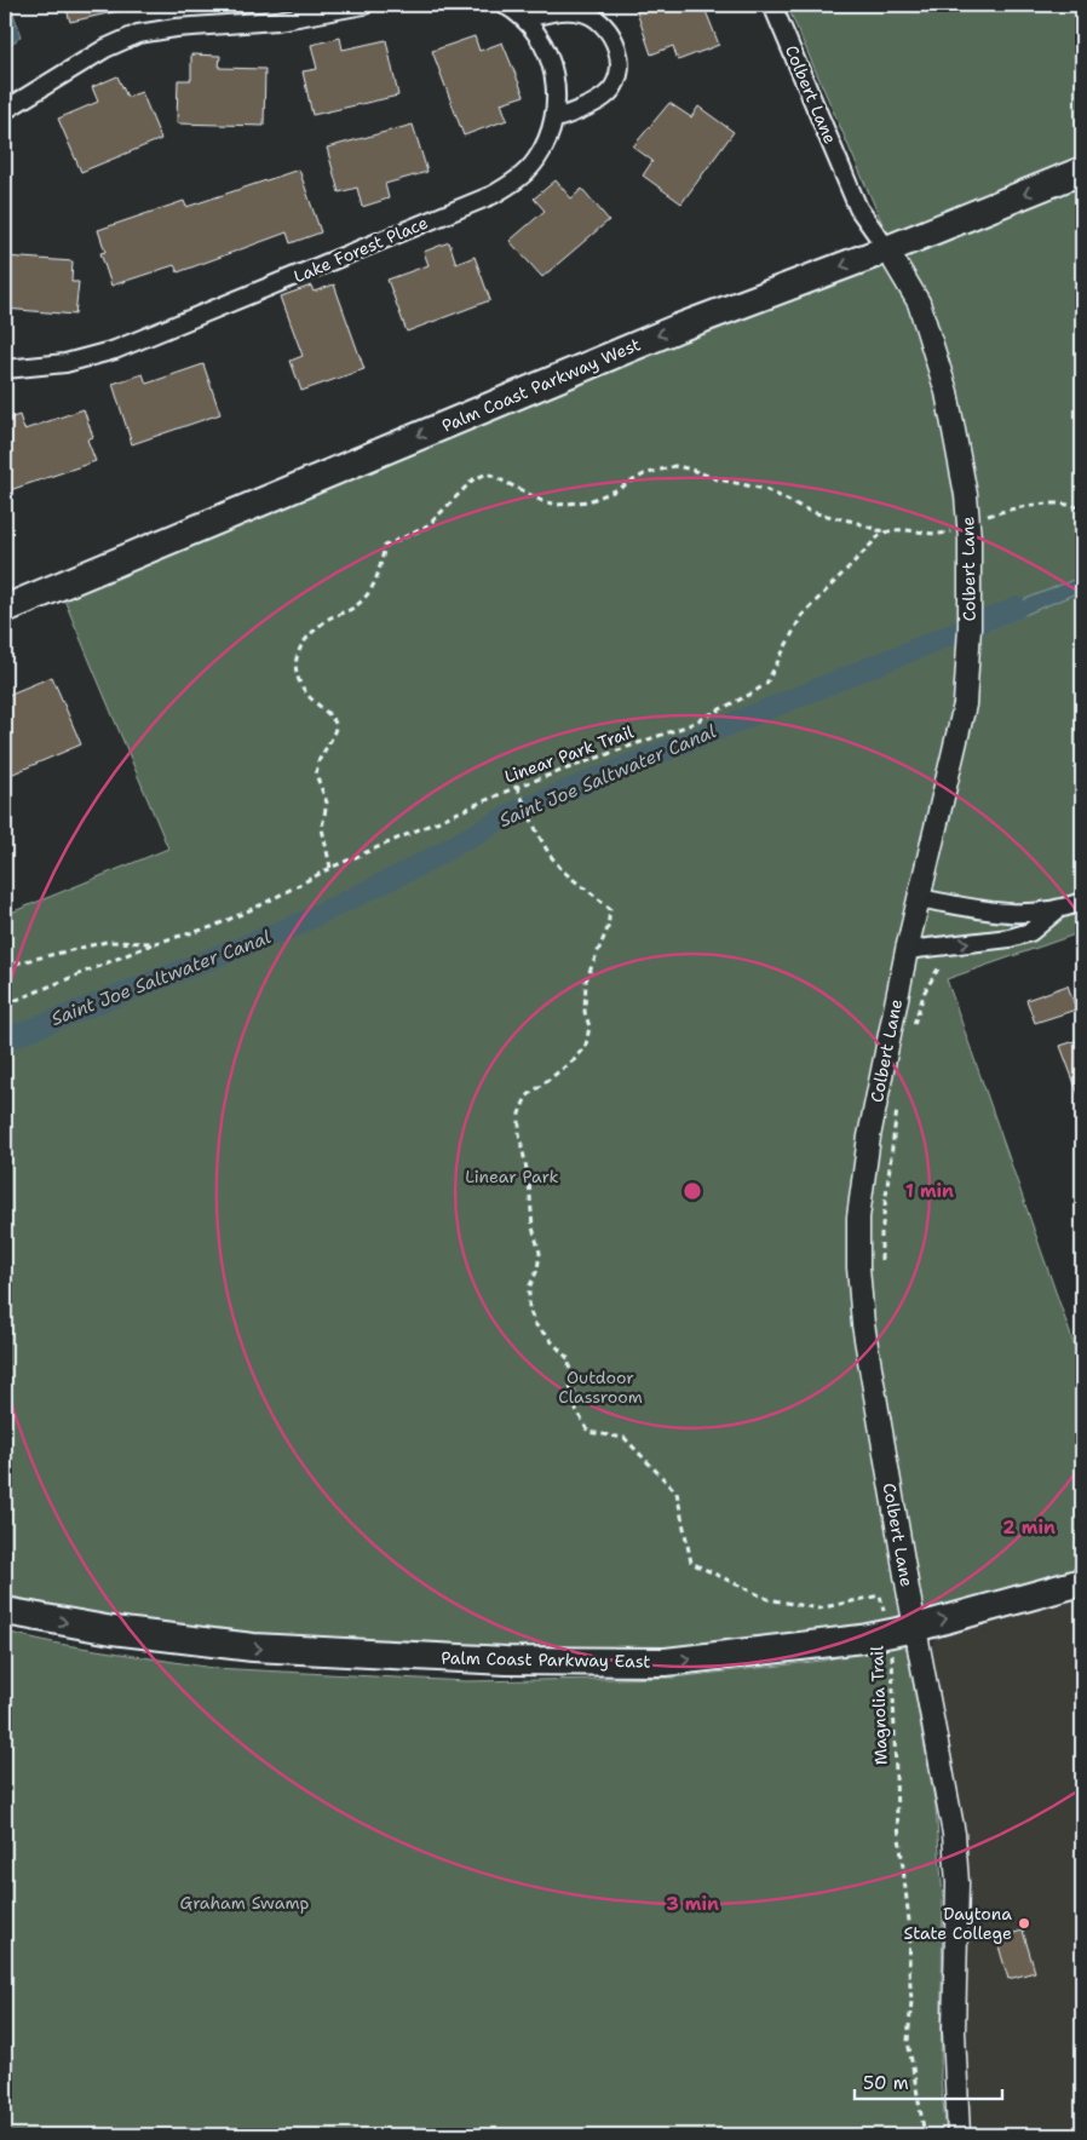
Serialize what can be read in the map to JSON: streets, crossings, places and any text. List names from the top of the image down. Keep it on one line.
{"streets":{"main road":["Palm Coast Parkway West","Palm Coast Parkway East"],"street":["Colbert Lane","Lake Forest Place"],"path":["Linear Park Trail","Magnolia Trail"]},"crossings":[["Colbert Lane","Palm Coast Parkway West"],["Colbert Lane","Palm Coast Parkway East"],["Palm Coast Parkway East","Magnolia Trail"]],"one_way":["Palm Coast Parkway West","Palm Coast Parkway East"],"water":["Saint Joe Saltwater Canal"],"parks":["Linear Park","Outdoor Classroom","Graham Swamp"],"places":["Daytona State College"],"scale_bar":"50 m","rings":["1 min","2 min","3 min"]}
